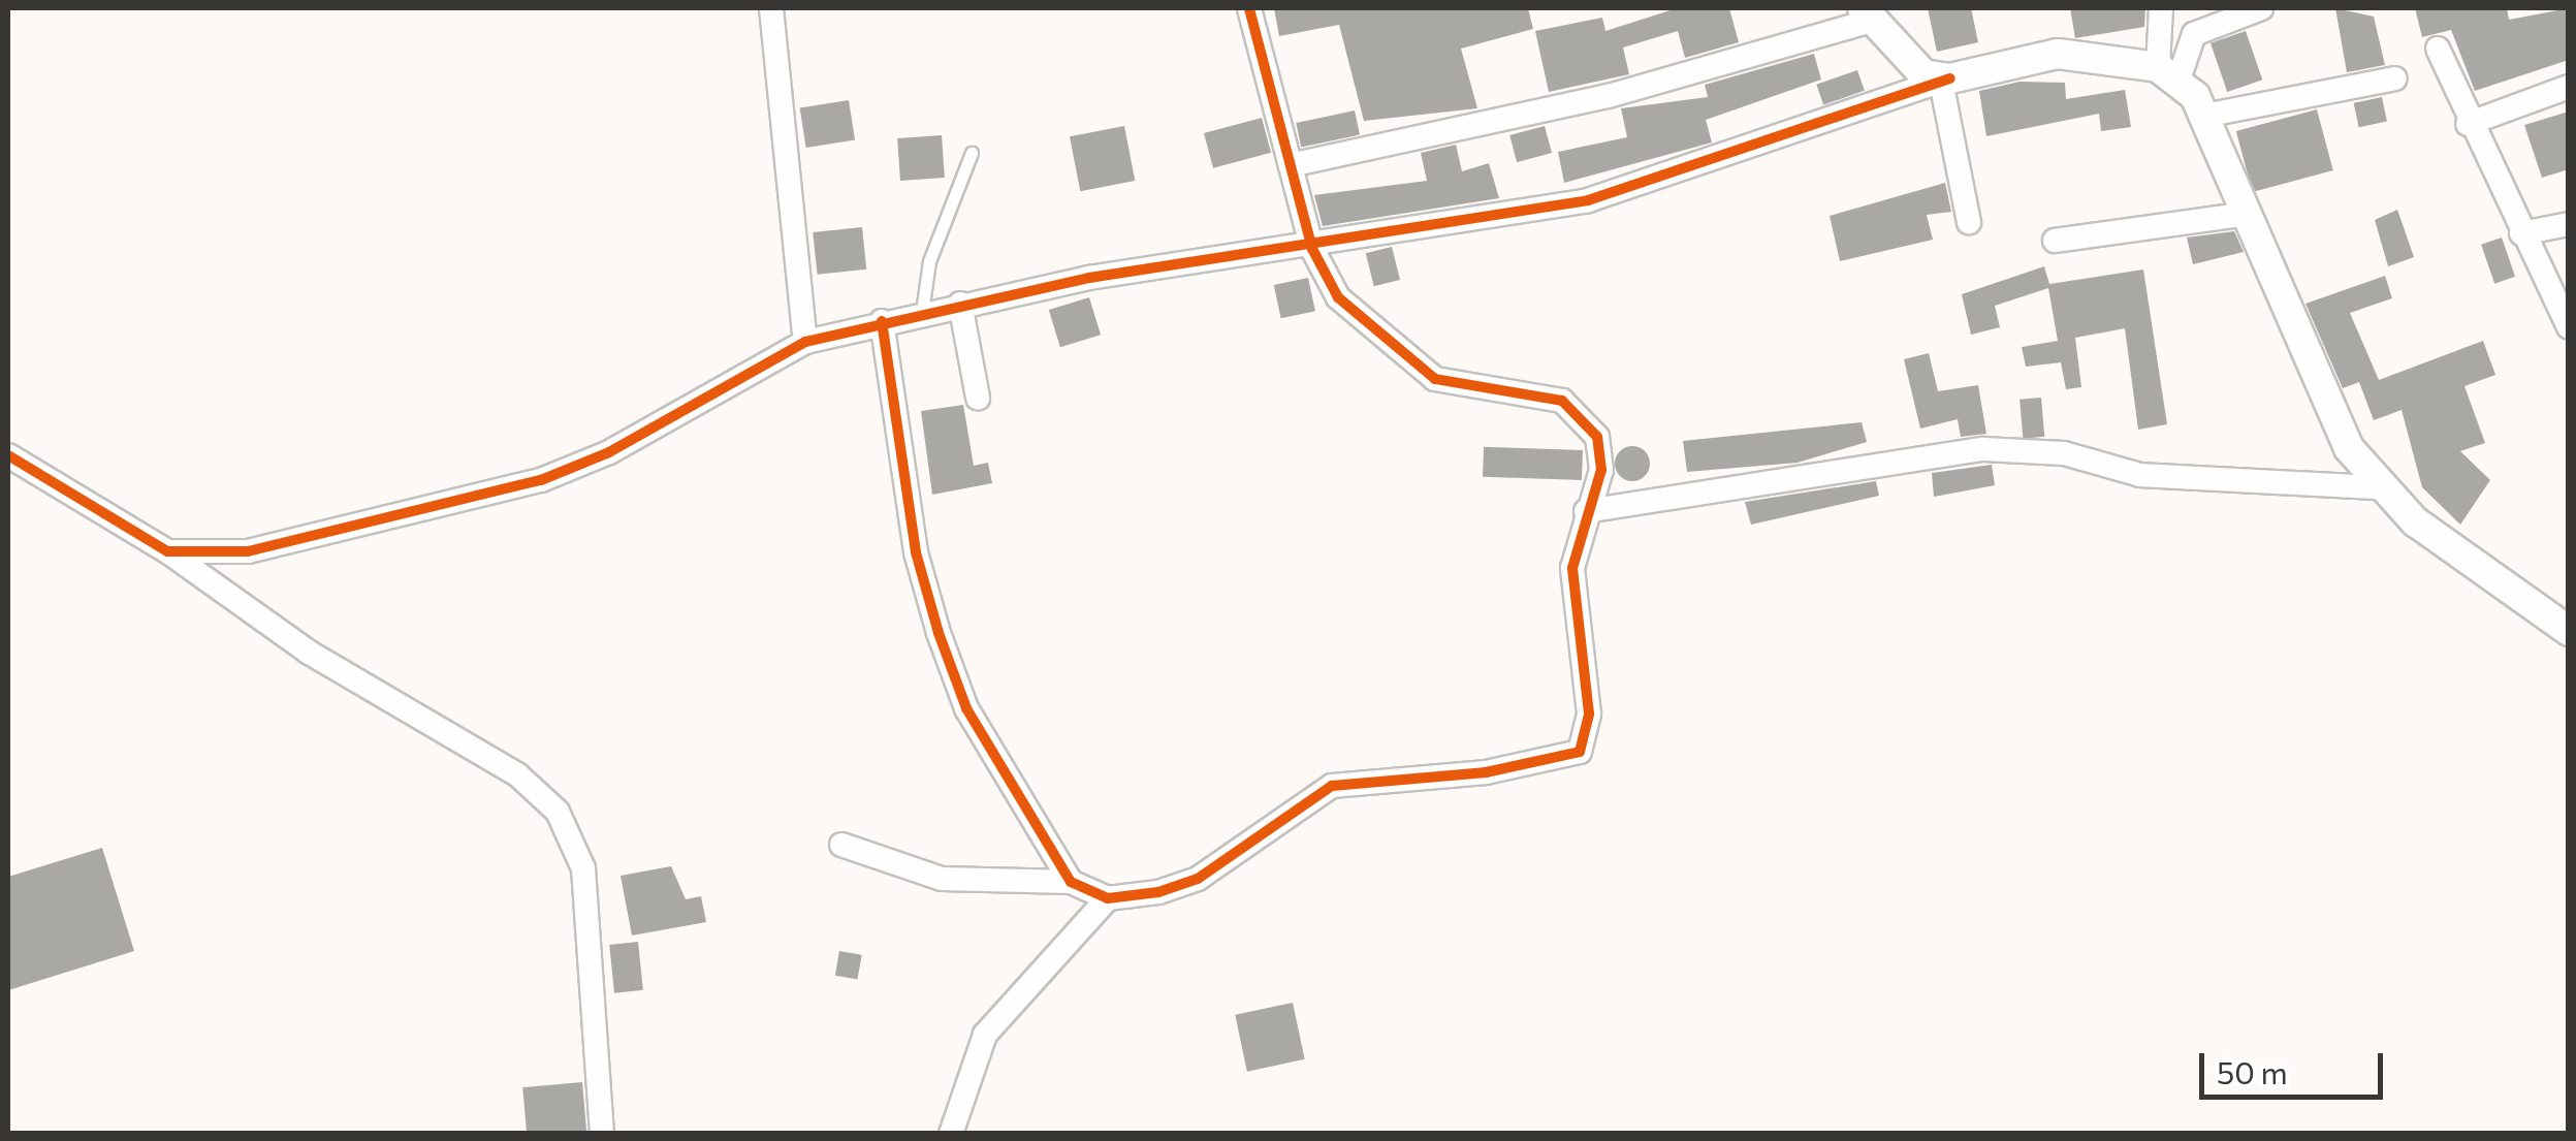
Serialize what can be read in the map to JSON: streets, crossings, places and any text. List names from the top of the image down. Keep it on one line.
{"scale_bar":"50 m"}
